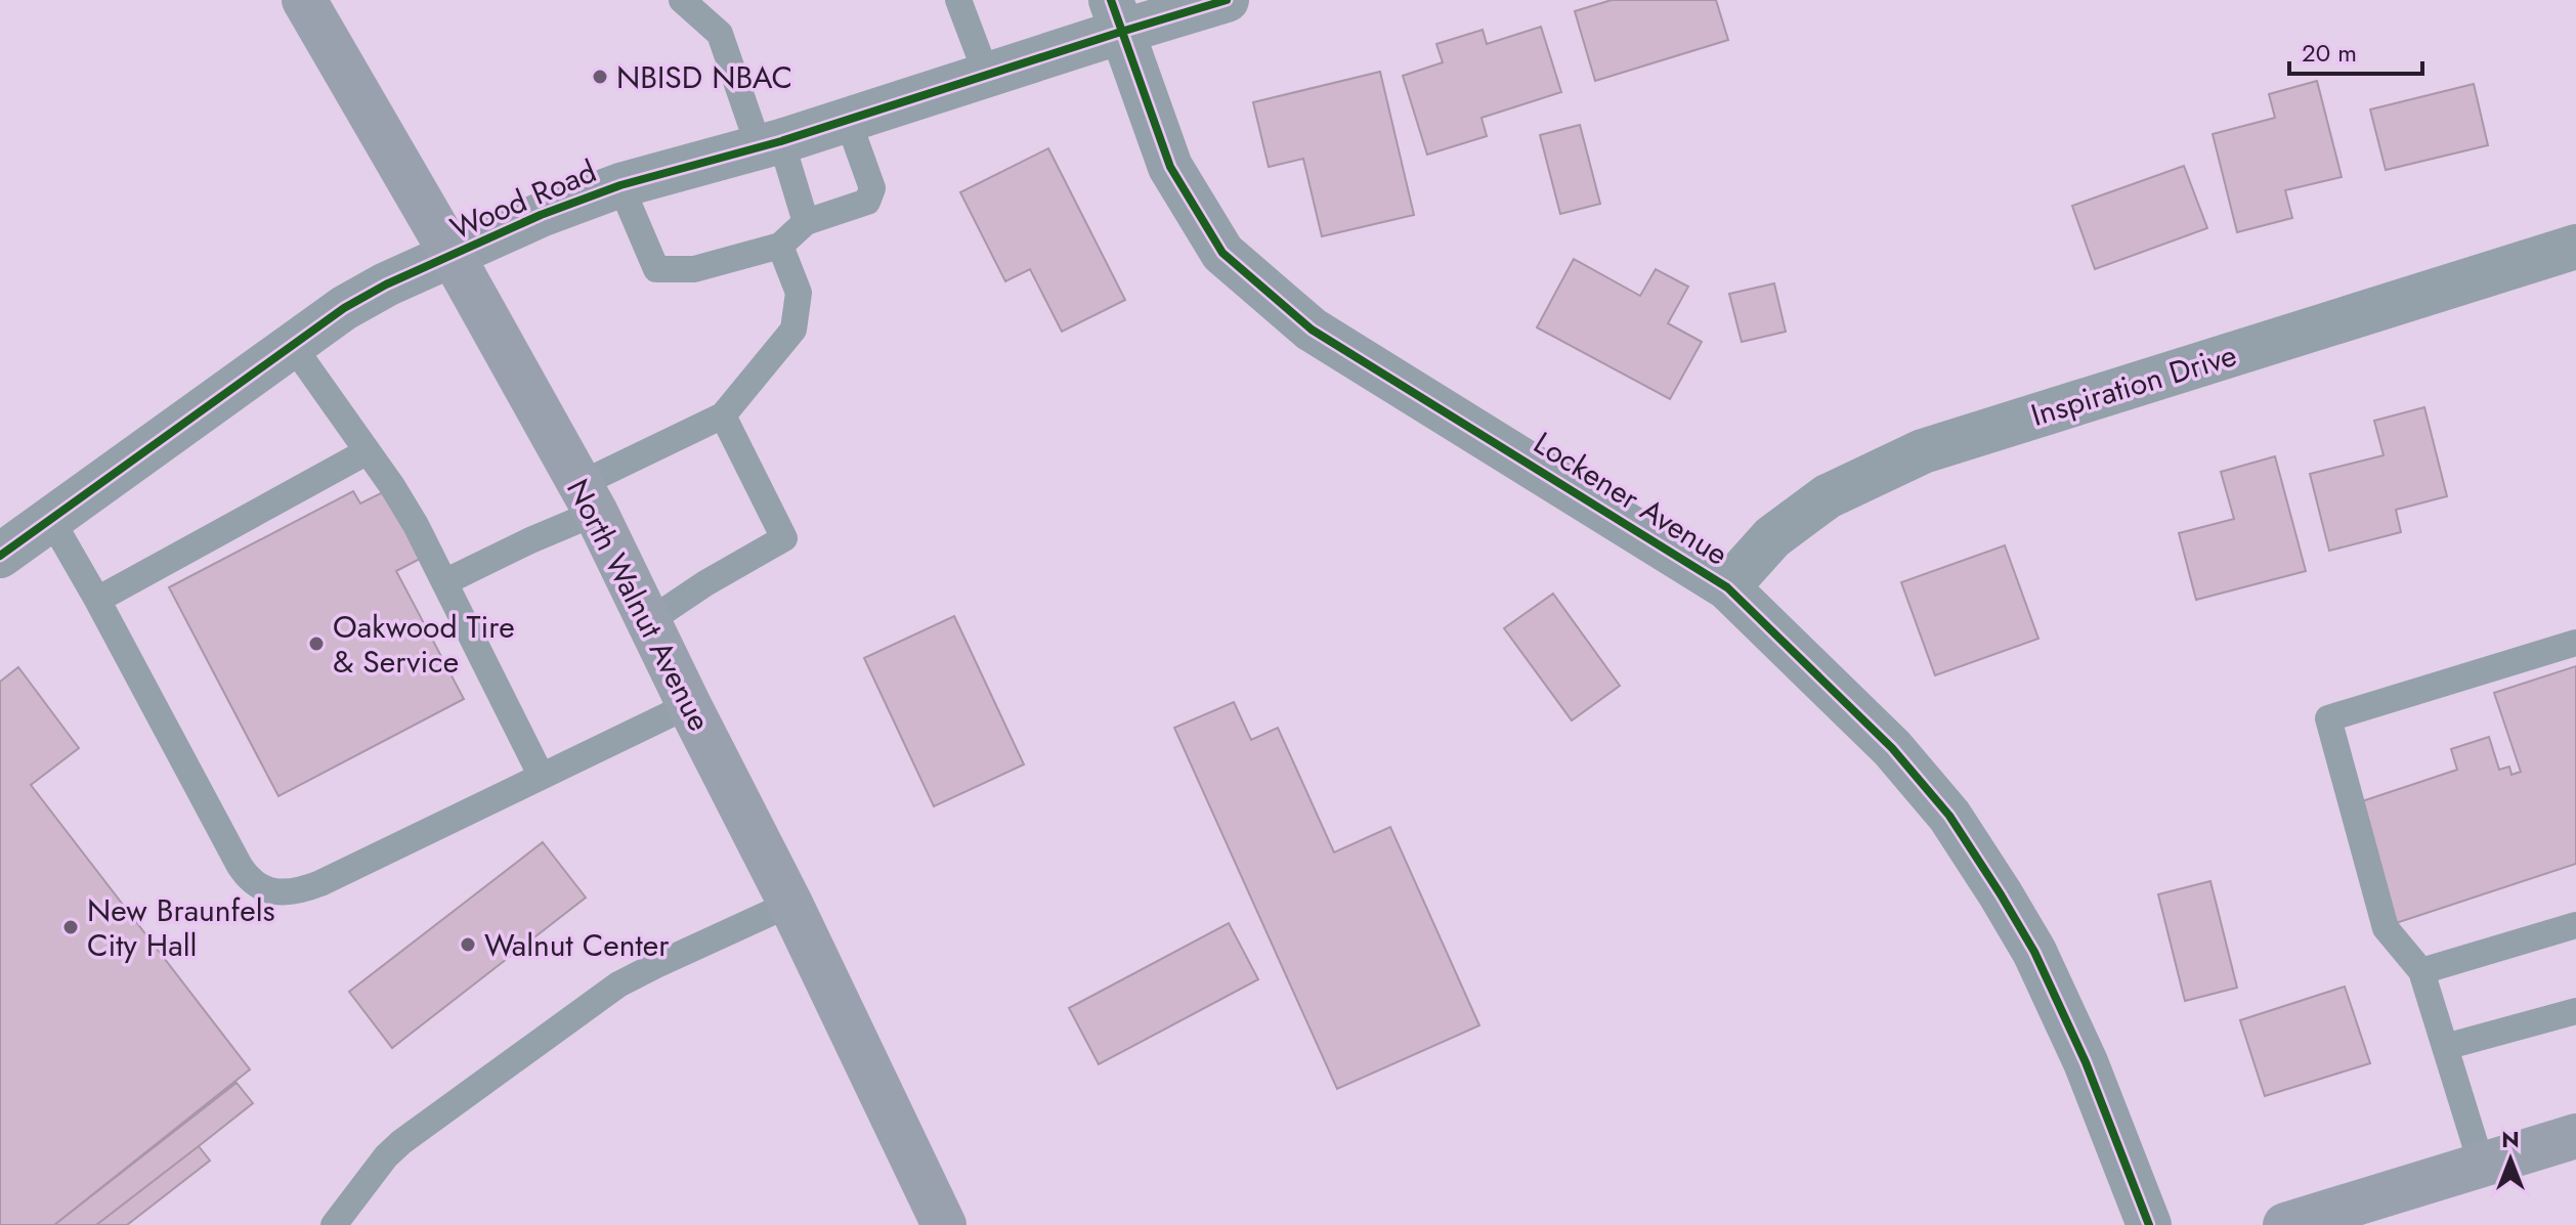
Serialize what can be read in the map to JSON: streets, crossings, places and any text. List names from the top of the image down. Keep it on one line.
{"streets":{"main road":["North Walnut Avenue"],"street":["Wood Road","Inspiration Drive","Lockener Avenue"]},"crossings":[["Wood Road","Lockener Avenue"],["Wood Road","North Walnut Avenue"],["Inspiration Drive","Lockener Avenue"]],"places":["NBISD NBAC","Oakwood Tire & Service","New Braunfels City Hall","Walnut Center"],"scale_bar":"20 m","north":"top"}
